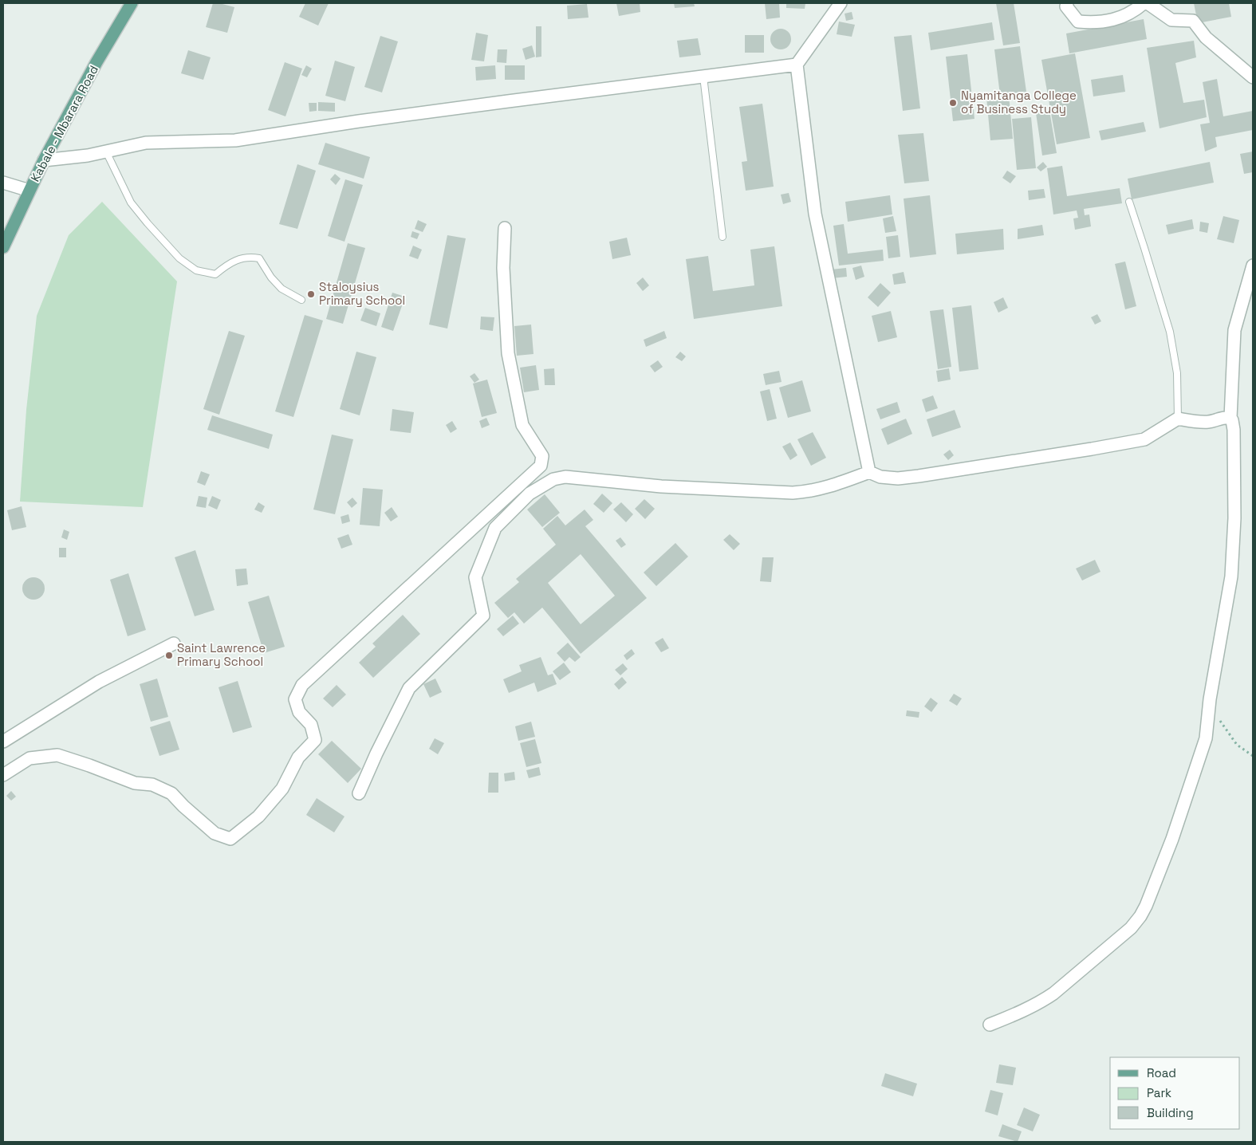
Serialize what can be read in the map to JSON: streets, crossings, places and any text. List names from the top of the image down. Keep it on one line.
{"streets":{"main road":["Kabale - Mbarara Road"]},"places":["Nyamitanga College of Business Study","Staloysius Primary School","Saint Lawrence Primary School"],"legend":["Road","Park","Building"]}
